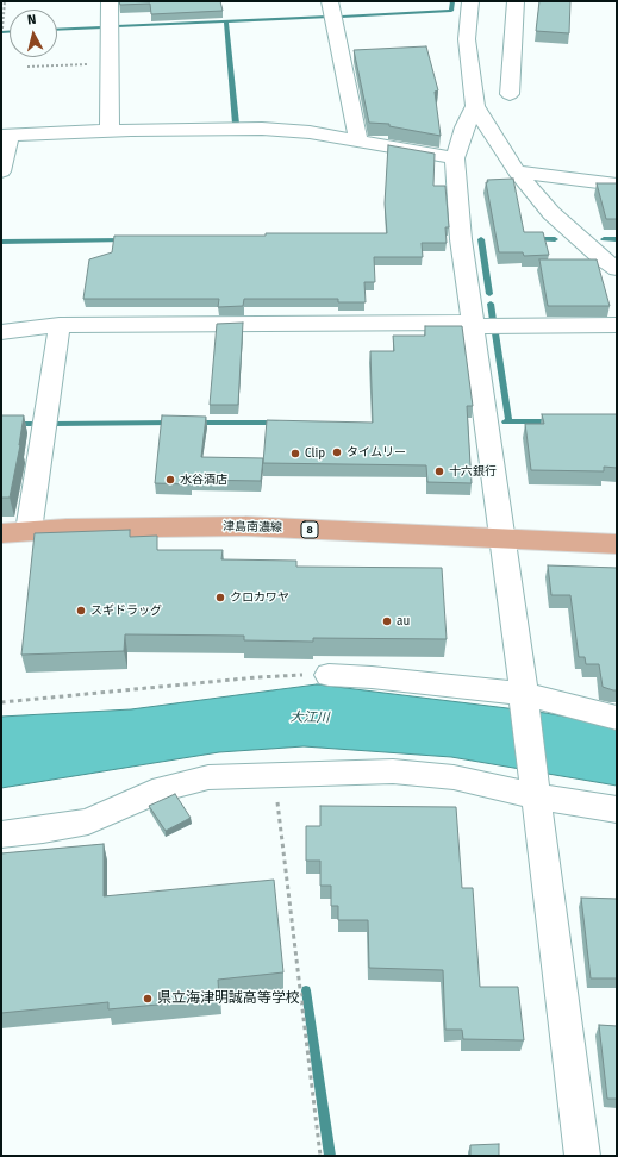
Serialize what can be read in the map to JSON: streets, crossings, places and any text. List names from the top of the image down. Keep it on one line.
{"streets":{"main road":["津島南濃線","8"]},"water":["大江川"],"places":["タイムリー","Clip","十六銀行","水谷酒店","クロカワヤ","スギドラッグ","au","県立海津明誠高等学校"],"north":"top"}
